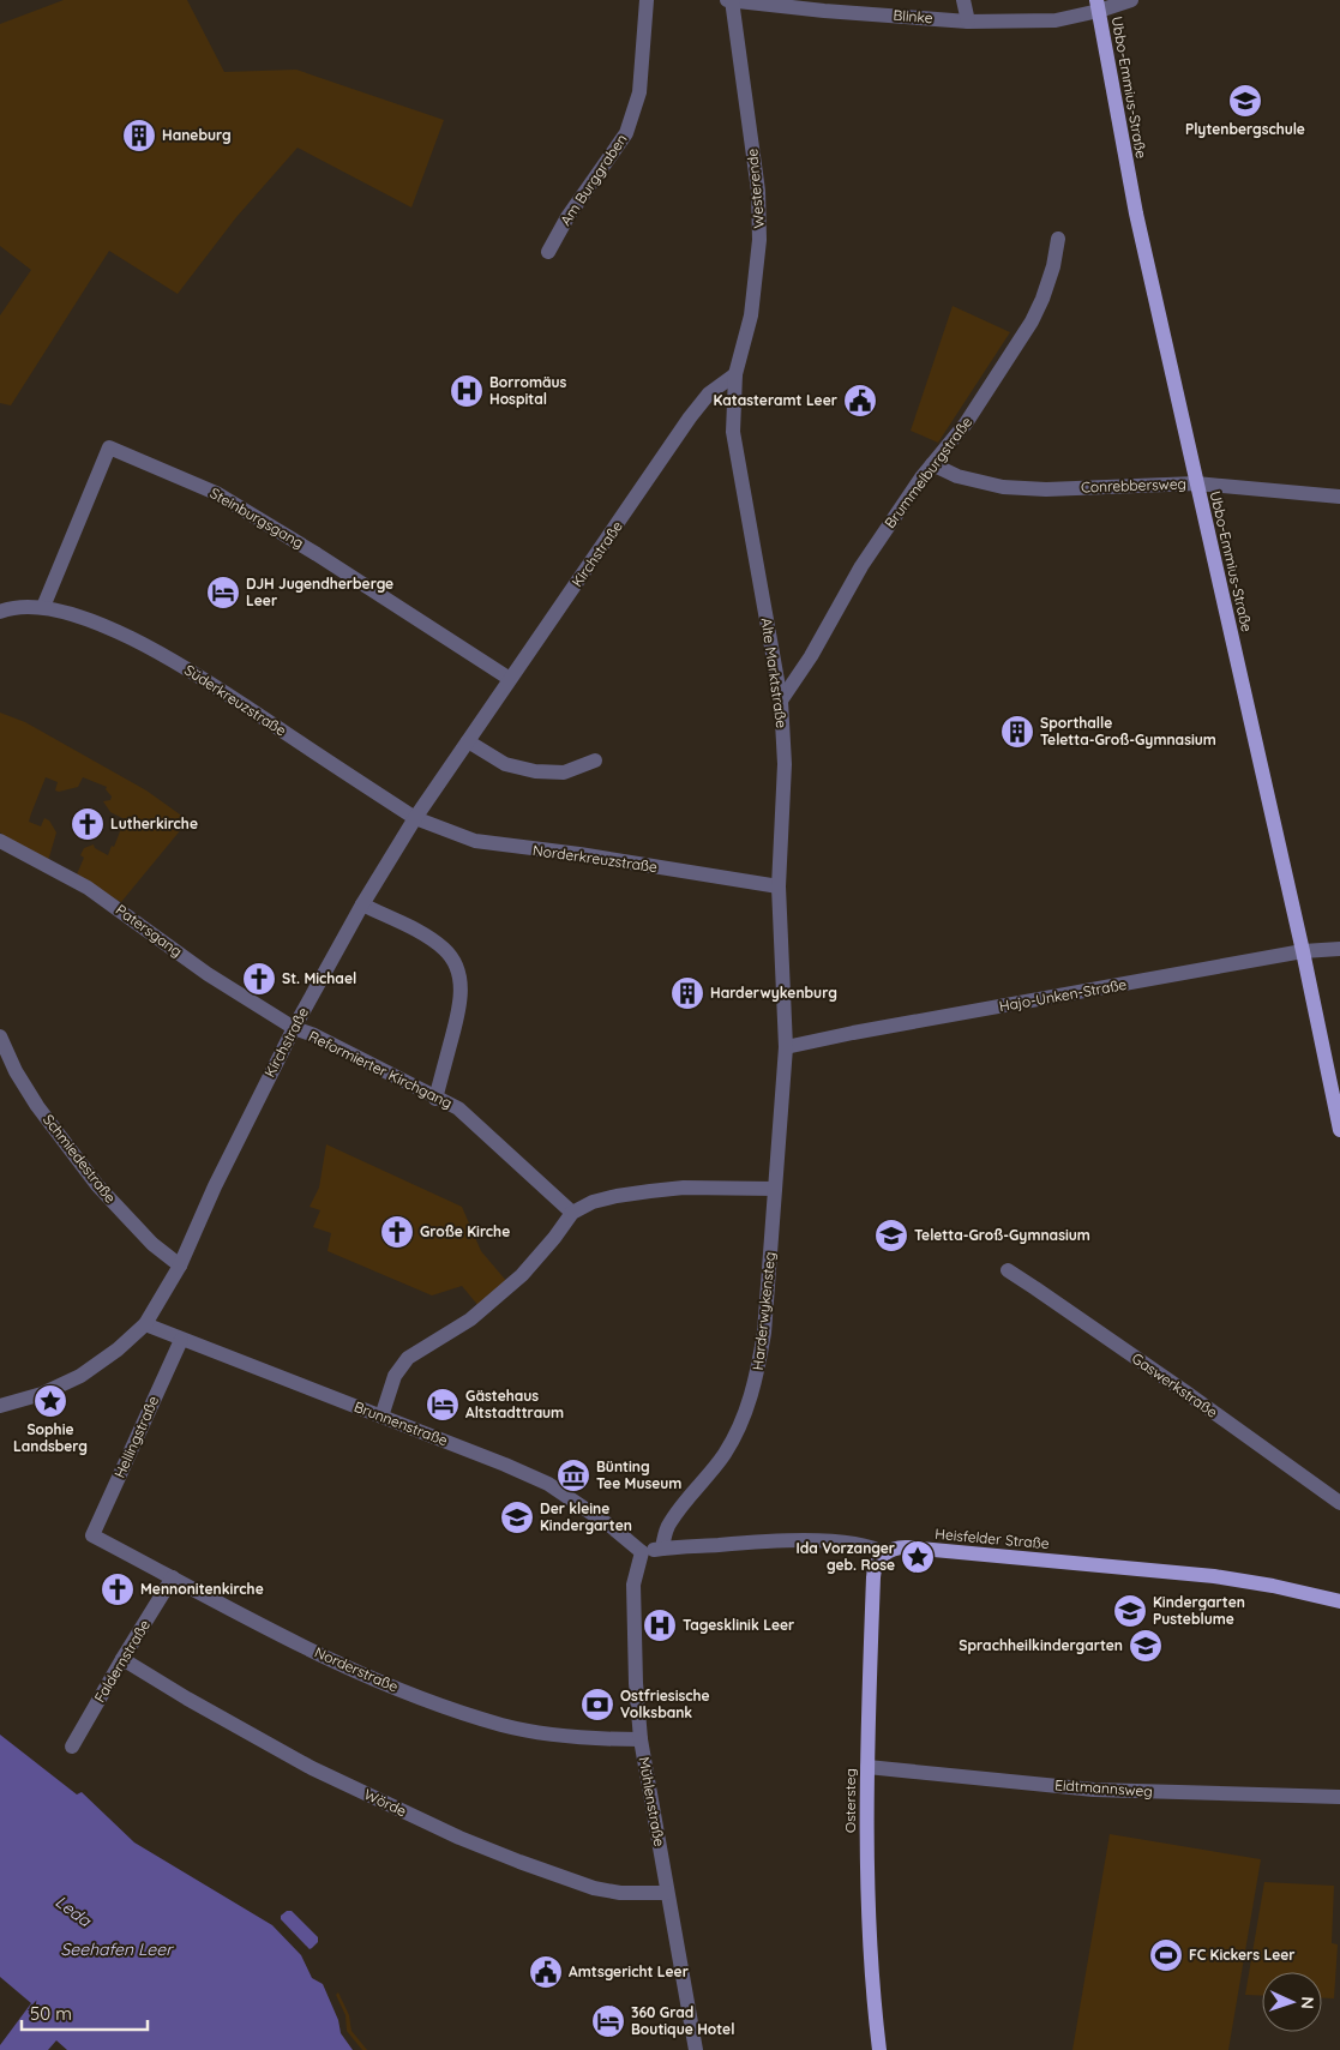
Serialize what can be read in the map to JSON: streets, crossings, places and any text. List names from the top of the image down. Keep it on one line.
{"streets":{"main road":["Ubbo-Emmius-Straße","Heisfelder Straße","Ostersteg"],"street":["Blinke","Am Burggraben","Westerende","Brummelburgstraße","Conrebbersweg","Steinburgsgang","Kirchstraße","Alte Marktstraße","Süderkreuzstraße","Norderkreuzstraße","Patersgang","Hajo-Unken-Straße","Reformierter Kirchgang","Schmiedestraße","Harderwykensteg","Gaswerkstraße","Brunnenstraße","Hellingstraße","Faldernstraße","Norderstraße","Eidtmannsweg","Mühlenstraße","Wörde"]},"crossings":[["Blinke","Ubbo-Emmius-Straße"],["Blinke","Westerende"],["Ubbo-Emmius-Straße","Conrebbersweg"],["Ubbo-Emmius-Straße","Hajo-Unken-Straße"],["Westerende","Kirchstraße"],["Westerende","Alte Marktstraße"],["Brummelburgstraße","Conrebbersweg"],["Brummelburgstraße","Alte Marktstraße"],["Steinburgsgang","Kirchstraße"],["Steinburgsgang","Süderkreuzstraße"],["Kirchstraße","Alte Marktstraße"],["Kirchstraße","Süderkreuzstraße"],["Kirchstraße","Norderkreuzstraße"],["Kirchstraße","Patersgang"],["Kirchstraße","Reformierter Kirchgang"],["Kirchstraße","Schmiedestraße"],["Kirchstraße","Brunnenstraße"],["Alte Marktstraße","Norderkreuzstraße"],["Alte Marktstraße","Hajo-Unken-Straße"],["Alte Marktstraße","Harderwykensteg"],["Süderkreuzstraße","Norderkreuzstraße"],["Patersgang","Reformierter Kirchgang"],["Hajo-Unken-Straße","Harderwykensteg"],["Harderwykensteg","Heisfelder Straße"],["Brunnenstraße","Hellingstraße"],["Brunnenstraße","Heisfelder Straße"],["Brunnenstraße","Mühlenstraße"],["Hellingstraße","Norderstraße"],["Heisfelder Straße","Ostersteg"],["Heisfelder Straße","Mühlenstraße"],["Faldernstraße","Norderstraße"],["Faldernstraße","Wörde"],["Norderstraße","Mühlenstraße"],["Eidtmannsweg","Ostersteg"],["Mühlenstraße","Wörde"]],"water":["Leda","Seehafen Leer"],"places":{"school or university":["Plytenbergschule","Teletta-Groß-Gymnasium","Der kleine Kindergarten","Kindergarten Pusteblume","Sprachheilkindergarten"],"building":["Haneburg","Sporthalle Teletta-Groß-Gymnasium","Harderwykenburg"],"hospital":["Borromäus Hospital","Tagesklinik Leer"],"public building":["Katasteramt Leer","Amtsgericht Leer"],"hotel":["DJH Jugendherberge Leer","Gästehaus Altstadttraum","360 Grad Boutique Hotel"],"church":["Lutherkirche","St. Michael","Große Kirche","Mennonitenkirche"],"place":["Sophie Landsberg","Ida Vorzanger geb. Rose"],"museum":["Bünting Tee Museum"],"bank":["Ostfriesische Volksbank"],"sports":["FC Kickers Leer"]},"scale_bar":"50 m","north":"right"}
